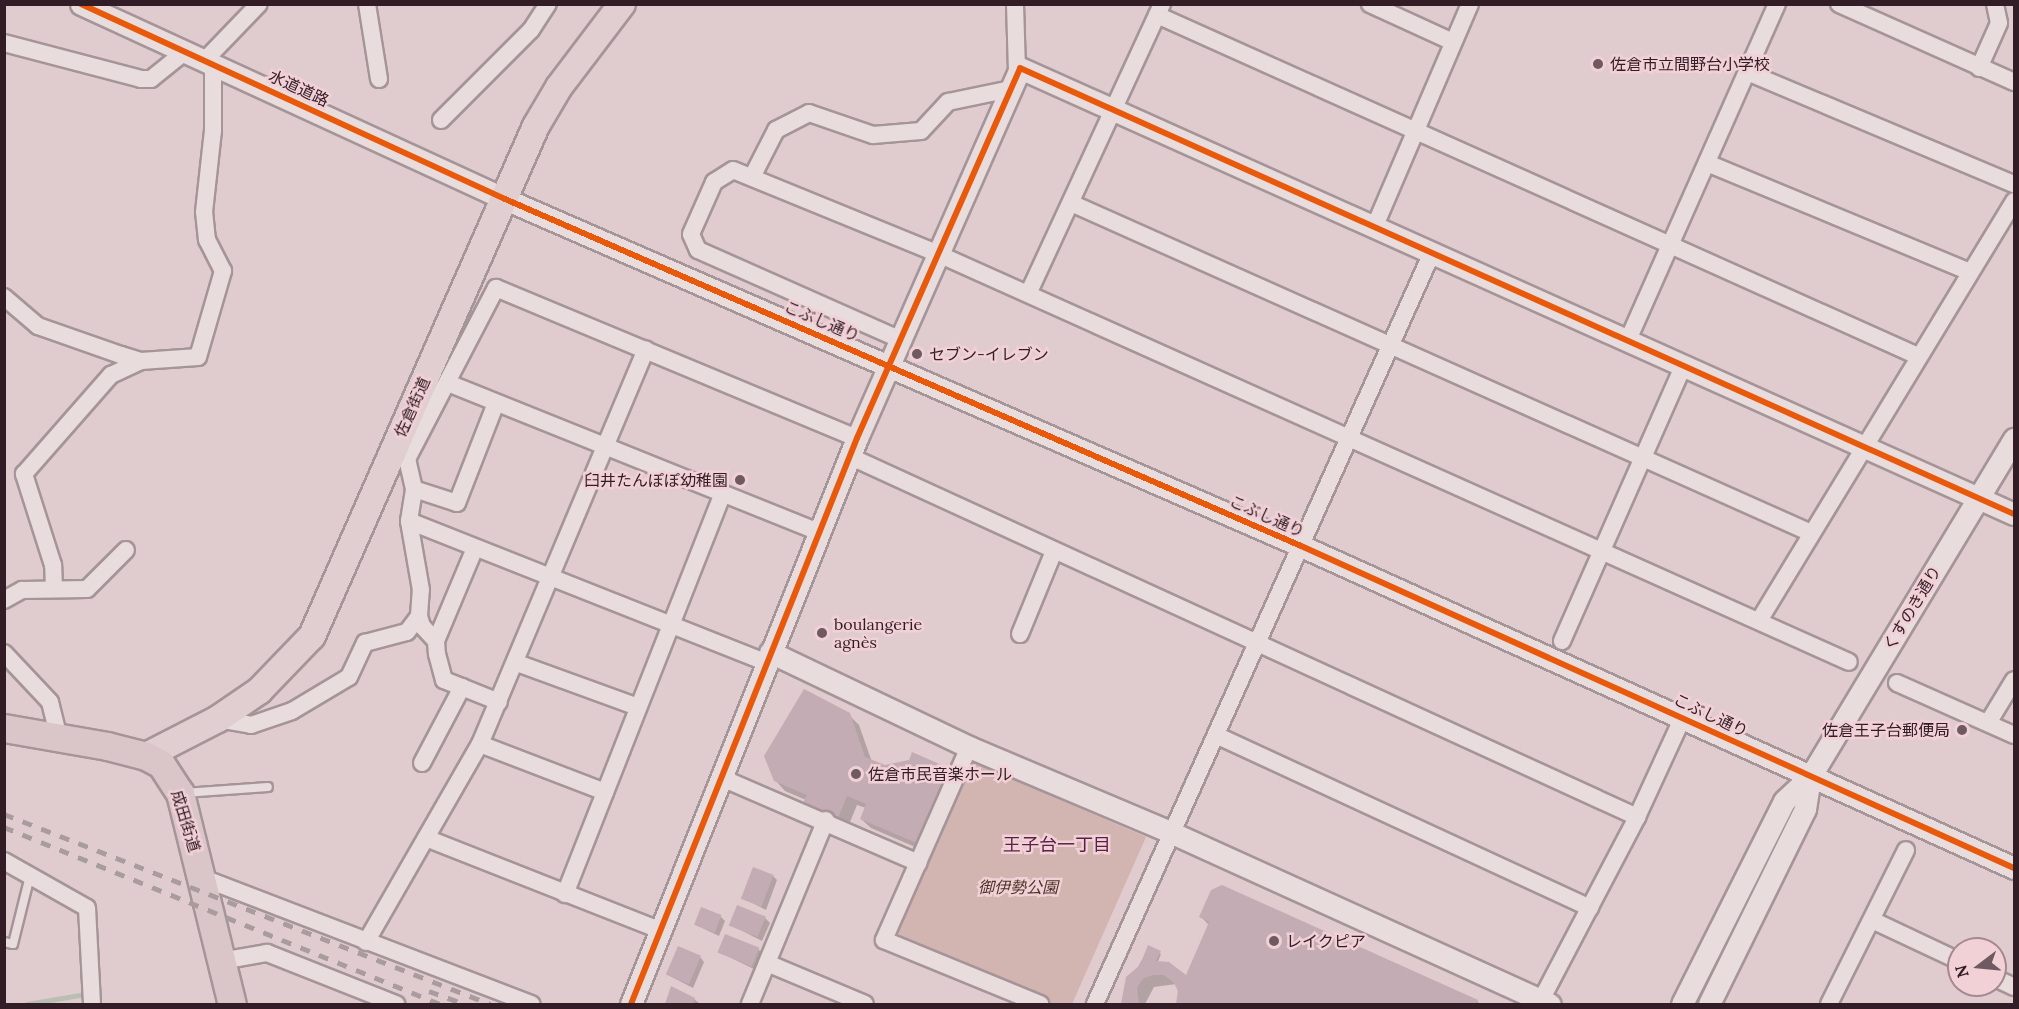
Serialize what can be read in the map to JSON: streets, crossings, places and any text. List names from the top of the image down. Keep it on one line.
{"streets":{"highway":["成田街道"],"main road":["佐倉街道"],"street":["水道道路","こぶし通り","くすのき通り"]},"crossings":[["水道道路","こぶし通り"],["水道道路","佐倉街道"],["こぶし通り","佐倉街道"],["こぶし通り","くすのき通り"],["佐倉街道","成田街道"]],"districts":["王子台一丁目"],"parks":["御伊勢公園"],"places":["佐倉市立間野台小学校","セブン-イレブン","臼井たんぽぽ幼稚園","boulangerie agnès","佐倉王子台郵便局","佐倉市民音楽ホール","レイクピア"],"north":"left"}
